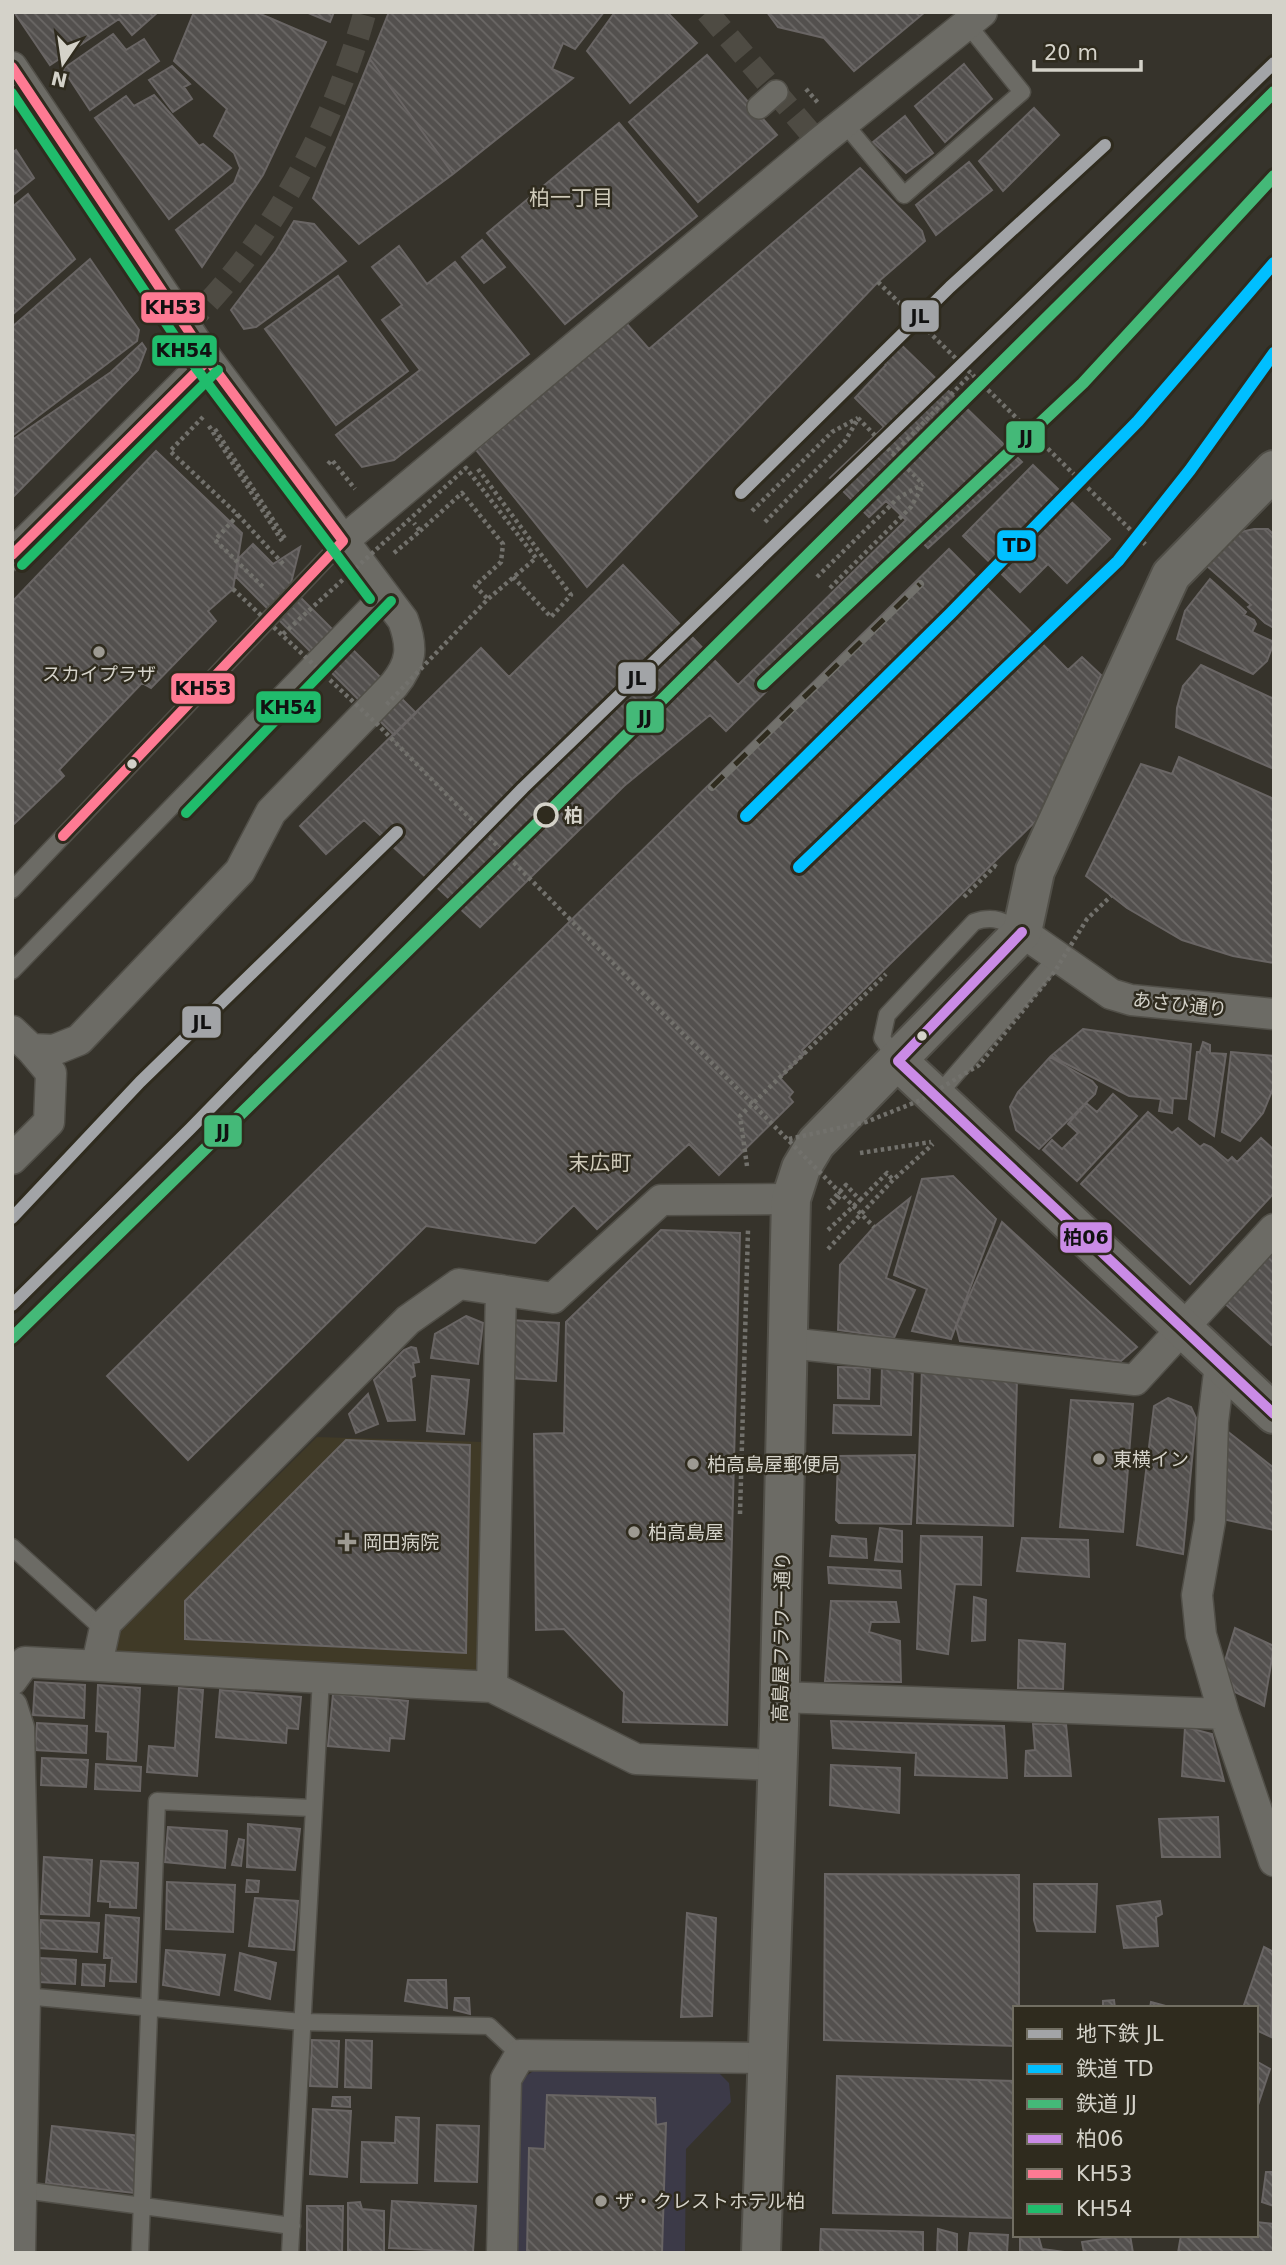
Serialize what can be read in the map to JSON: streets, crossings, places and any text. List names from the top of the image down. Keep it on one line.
{"streets":{"street":["あさひ通り","高島屋フラワー通り"]},"crossings":[["あさひ通り","高島屋フラワー通り"]],"districts":["柏一丁目","末広町"],"places":{"other":["スカイプラザ","柏","東横イン","柏高島屋郵便局","柏高島屋","ザ・クレストホテル柏"],"health":["岡田病院"]},"lines":["metro line JL","transit line KH53","rail line JJ","transit line KH54","rail line TD","transit line 柏06"],"legend":["地下鉄 JL","鉄道 TD","鉄道 JJ","柏06","KH53","KH54"],"scale_bar":"20 m","north":"bottom"}
